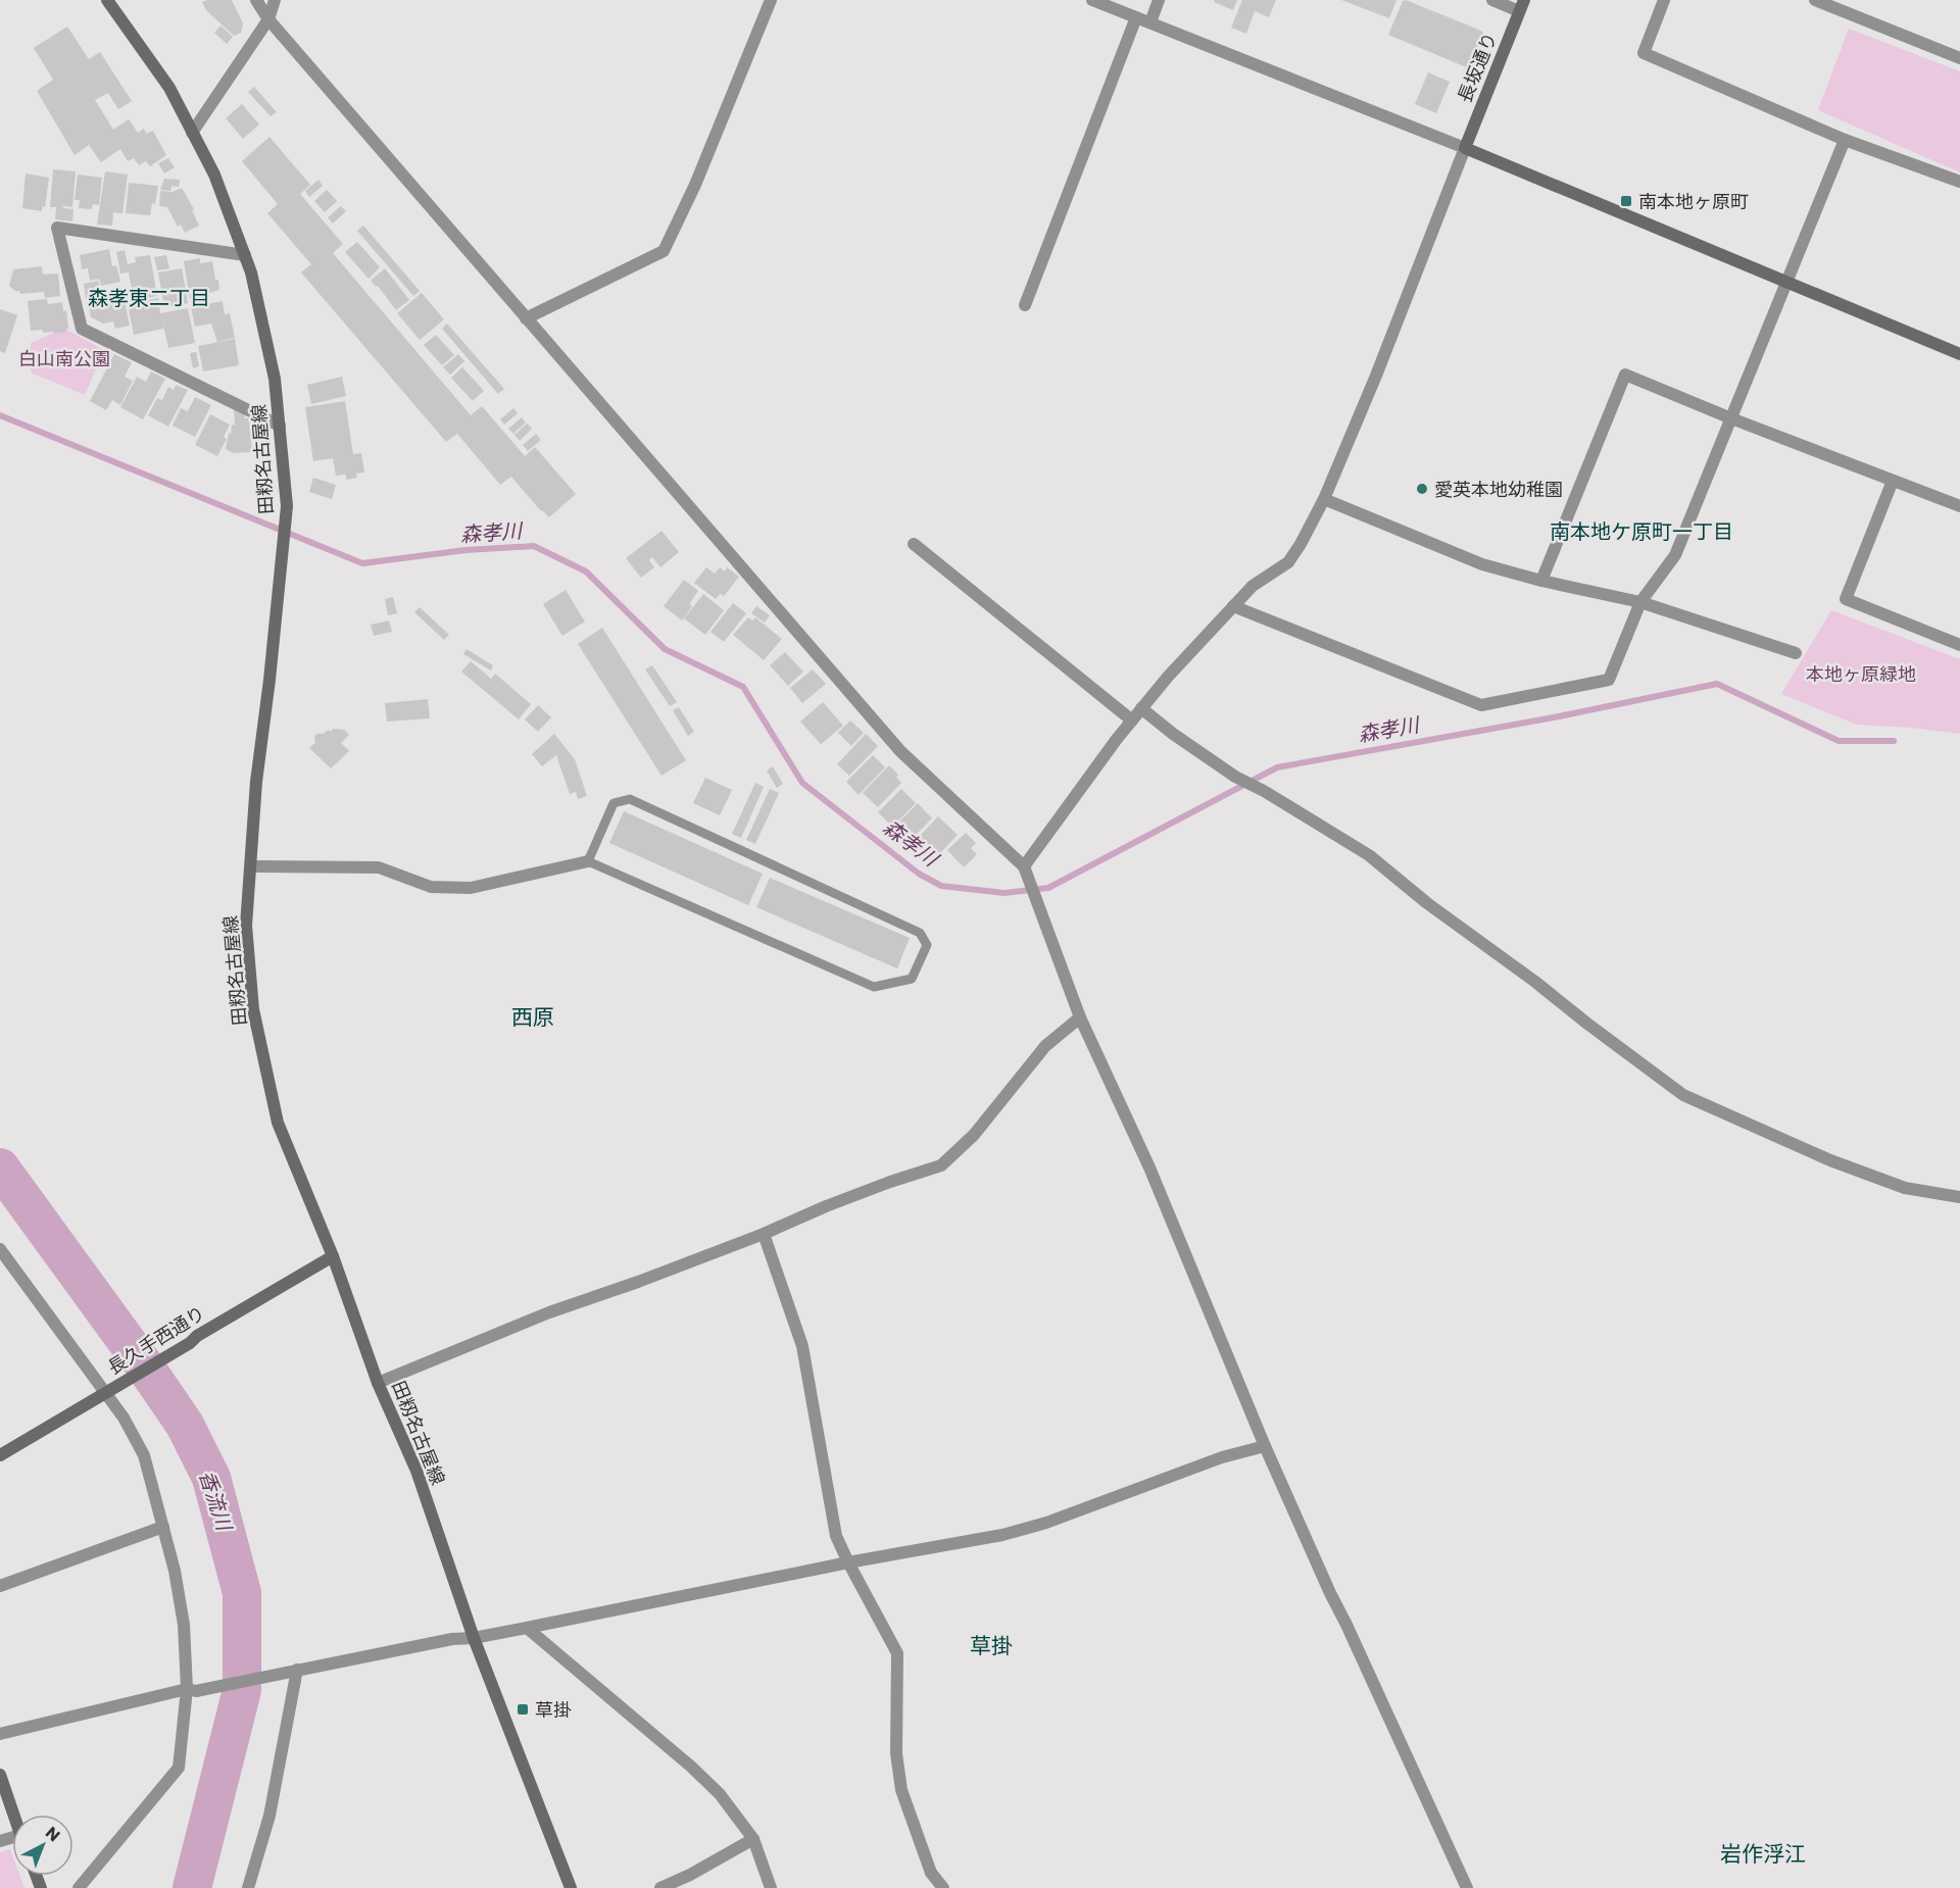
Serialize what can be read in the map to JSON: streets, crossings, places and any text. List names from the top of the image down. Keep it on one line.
{"streets":{"main road":["長坂通り","田籾名古屋線","長久手西通り"]},"crossings":[["田籾名古屋線","長久手西通り"]],"districts":["森孝東二丁目","南本地ケ原町一丁目","西原","草掛","岩作浮江"],"water":["森孝川","香流川"],"parks":["白山南公園","本地ヶ原緑地"],"places":{"transit":["南本地ヶ原町","草掛"],"other":["愛英本地幼稚園"]},"north":"top right"}
